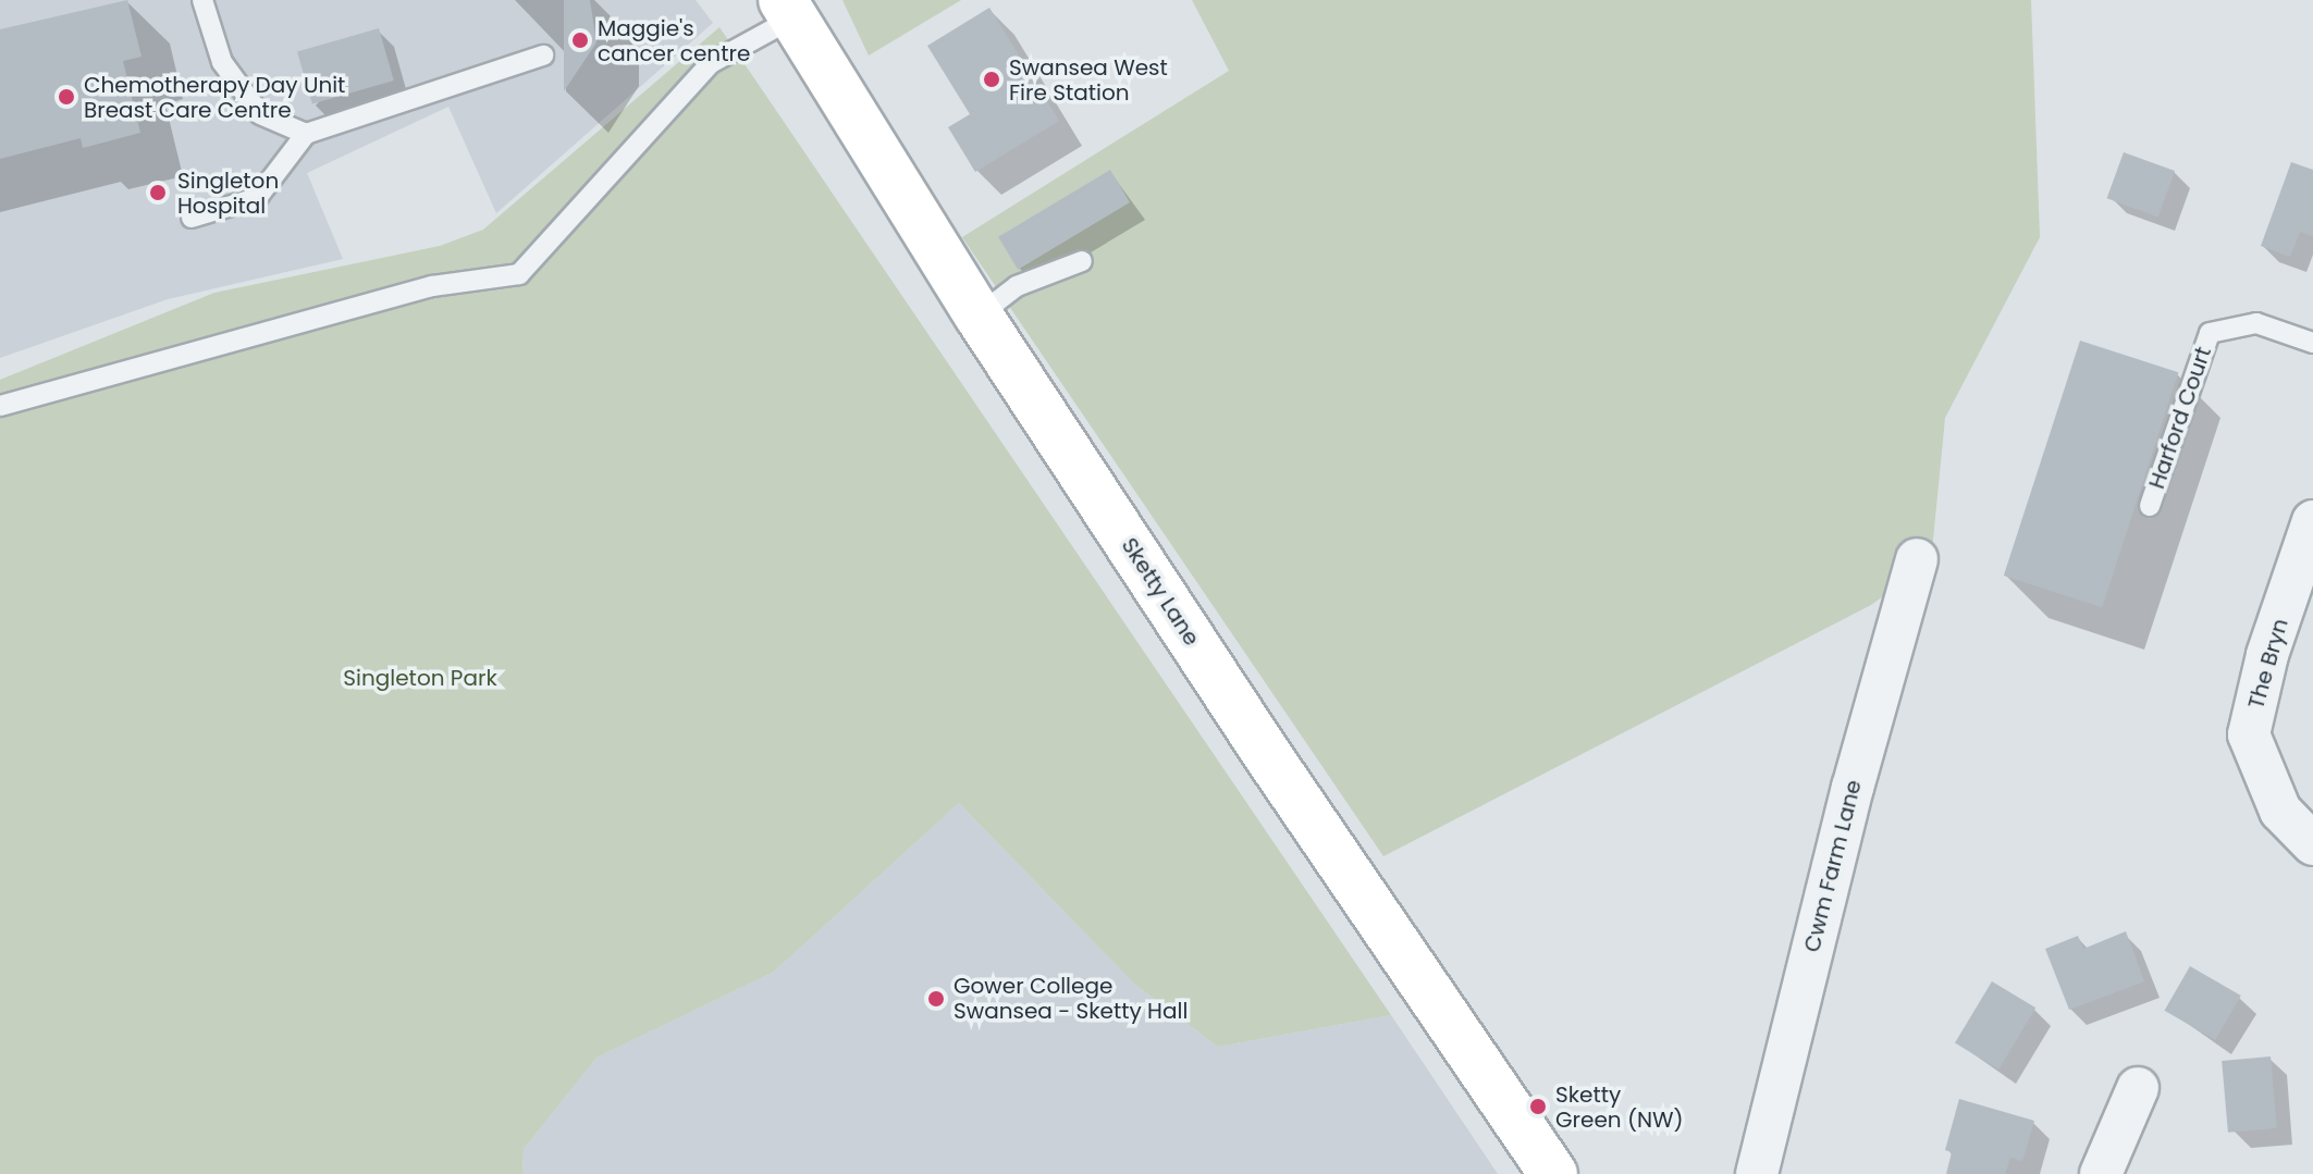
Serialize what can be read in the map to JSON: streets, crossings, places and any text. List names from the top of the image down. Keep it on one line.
{"streets":{"main road":["Sketty Lane"],"street":["The Bryn","Cwm Farm Lane"],"lane":["Harford Court"]},"parks":["Singleton Park"],"places":["Maggie's cancer centre","Swansea West Fire Station","Chemotherapy Day Unit Breast Care Centre","Singleton Hospital","Gower College Swansea - Sketty Hall","Sketty Green (NW)"]}
